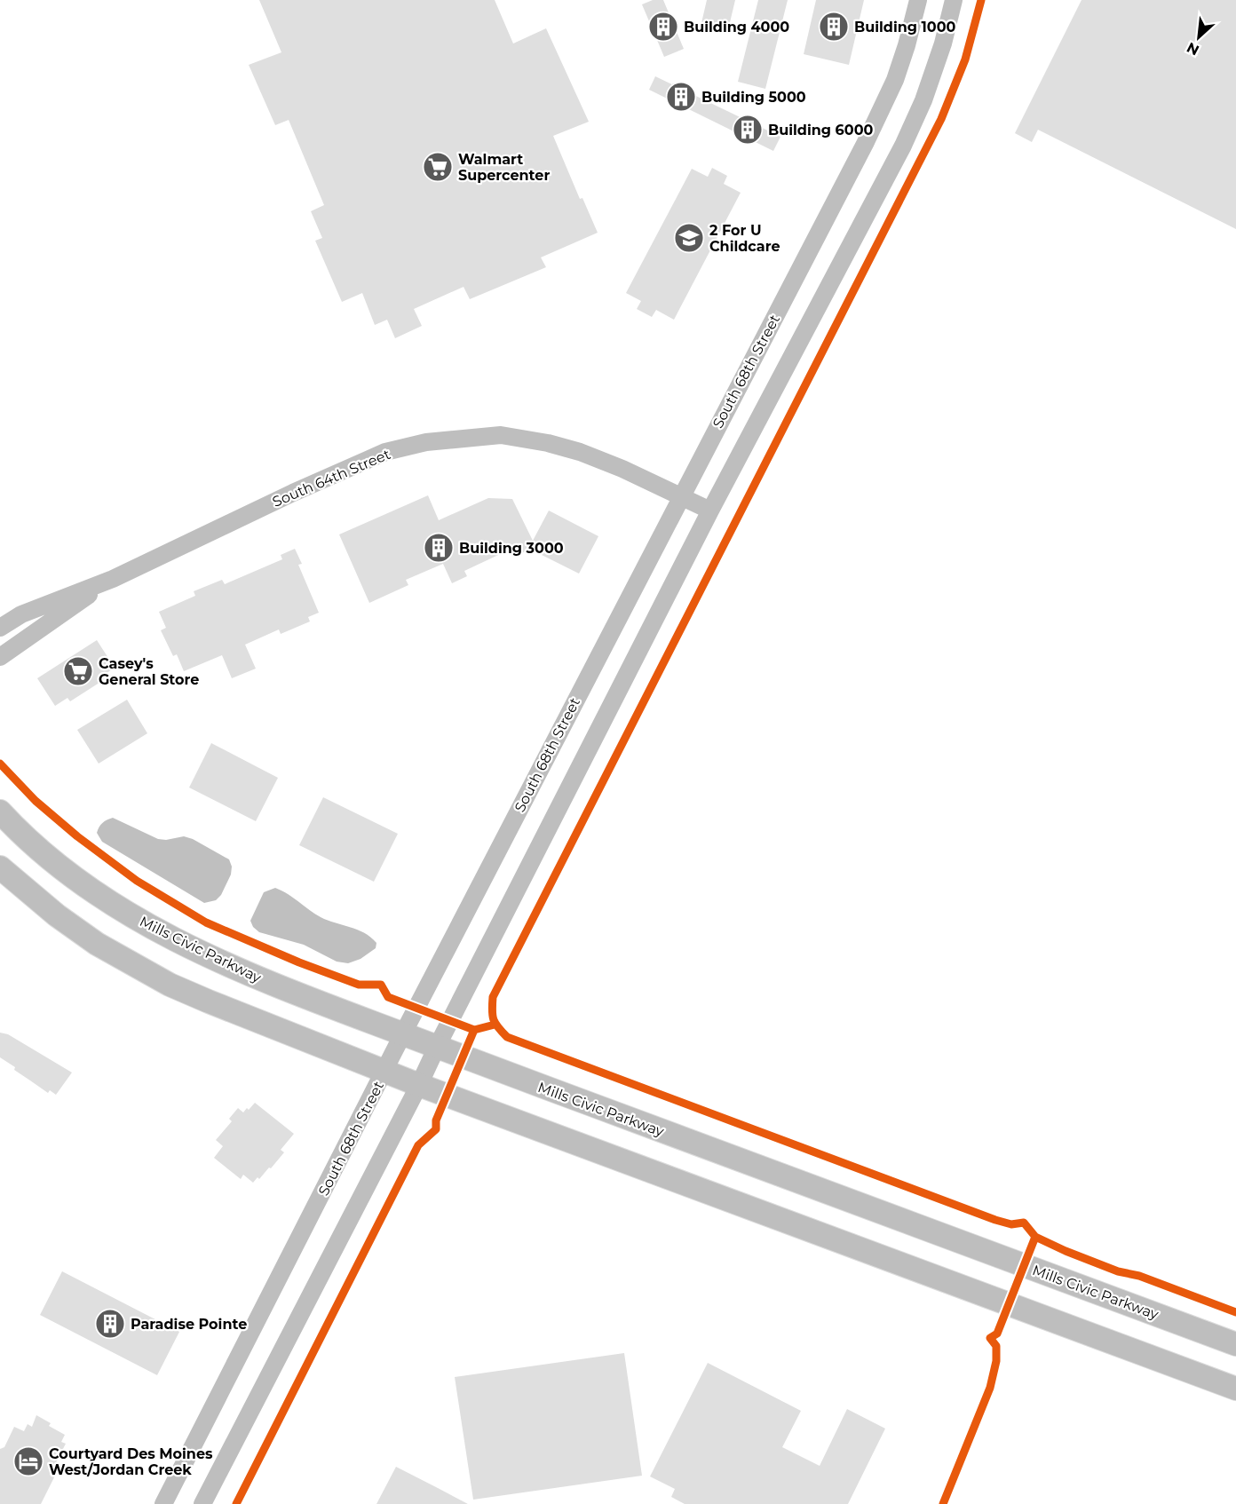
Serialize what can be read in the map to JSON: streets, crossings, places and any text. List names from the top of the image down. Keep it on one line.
{"streets":{"main road":["Mills Civic Parkway"],"street":["South 68th Street","South 64th Street"]},"crossings":[["South 68th Street","South 64th Street"],["South 68th Street","Mills Civic Parkway"]],"places":{"building":["Building 4000","Building 1000","Building 5000","Building 6000","Building 3000","Paradise Pointe"],"supermarket":["Walmart Supercenter","Casey's General Store"],"school or university":["2 For U Childcare"],"hotel":["Courtyard Des Moines West/Jordan Creek"]},"north":"bottom left"}
